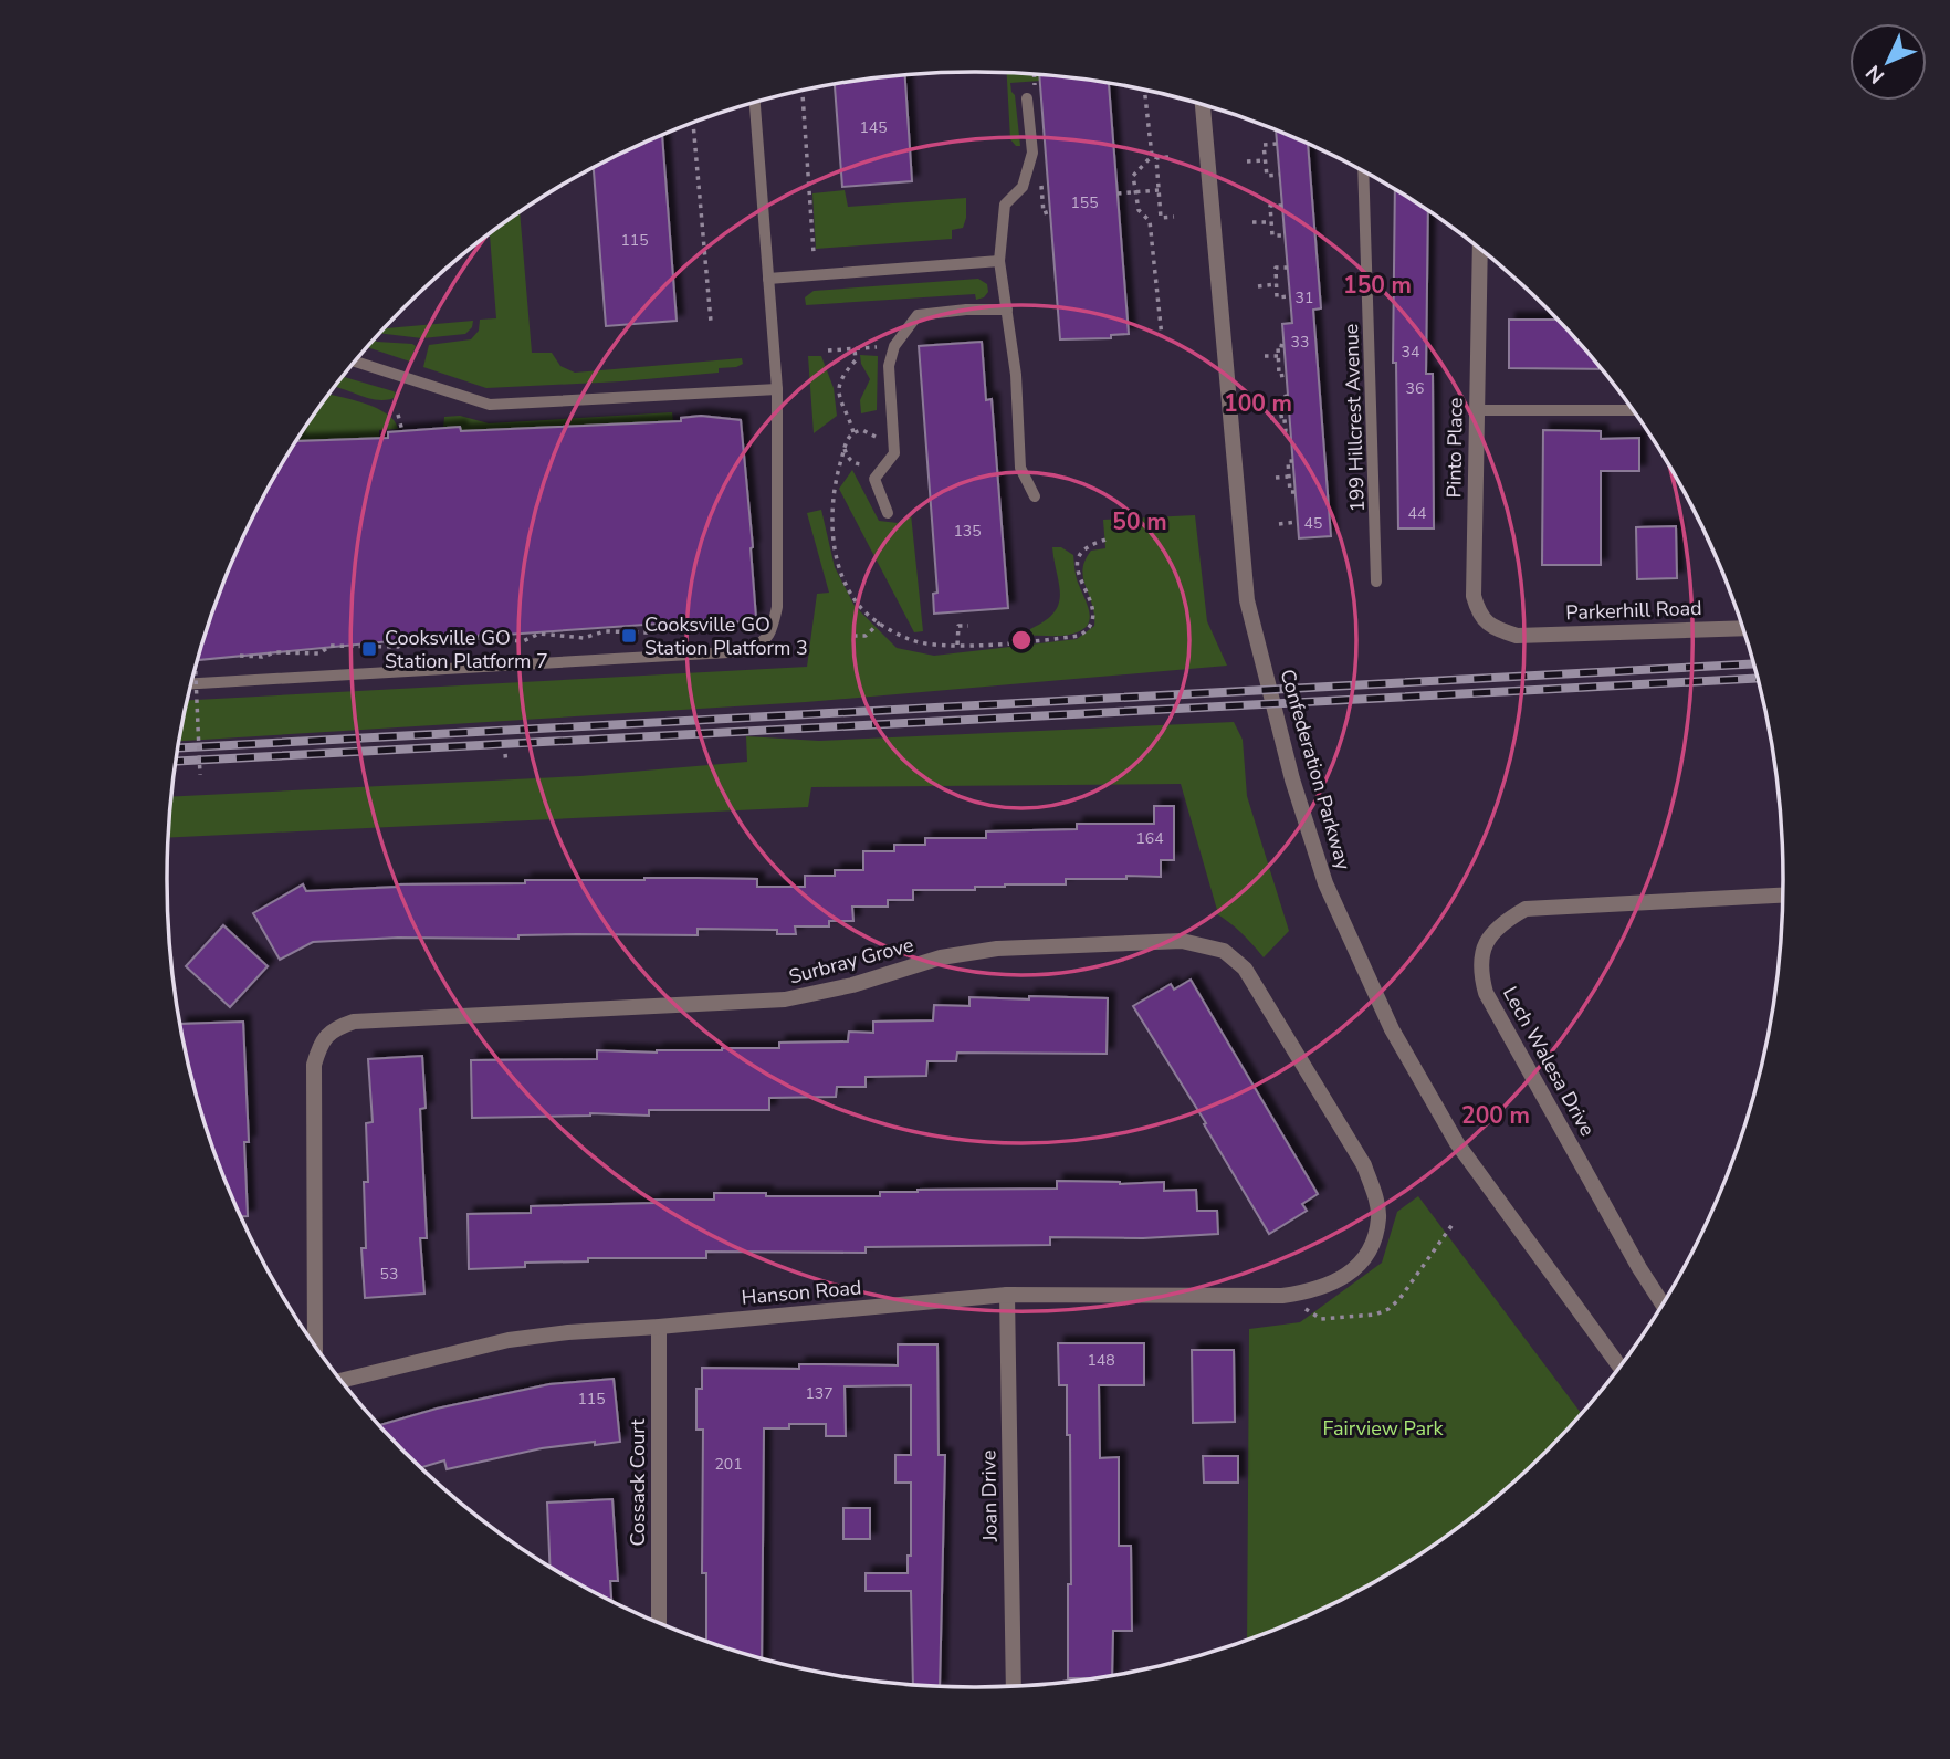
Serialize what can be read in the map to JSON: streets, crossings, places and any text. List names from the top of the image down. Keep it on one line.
{"streets":{"street":["Pinto Place","Parkerhill Road","Confederation Parkway","Surbray Grove","Lech Walesa Drive","Hanson Road","Cossack Court","Joan Drive"],"lane":["199 Hillcrest Avenue"]},"crossings":[["Pinto Place","Parkerhill Road"],["Surbray Grove","Hanson Road"],["Hanson Road","Cossack Court"],["Hanson Road","Joan Drive"]],"parks":["Fairview Park"],"places":{"transit":["Cooksville GO Station Platform 3","Cooksville GO Station Platform 7"]},"house_numbers":["145","155","115","31","33","34","36","44","45","135","164","53","148","137","115","201"],"north":"bottom left","rings":["150 m","100 m","50 m","200 m"]}
